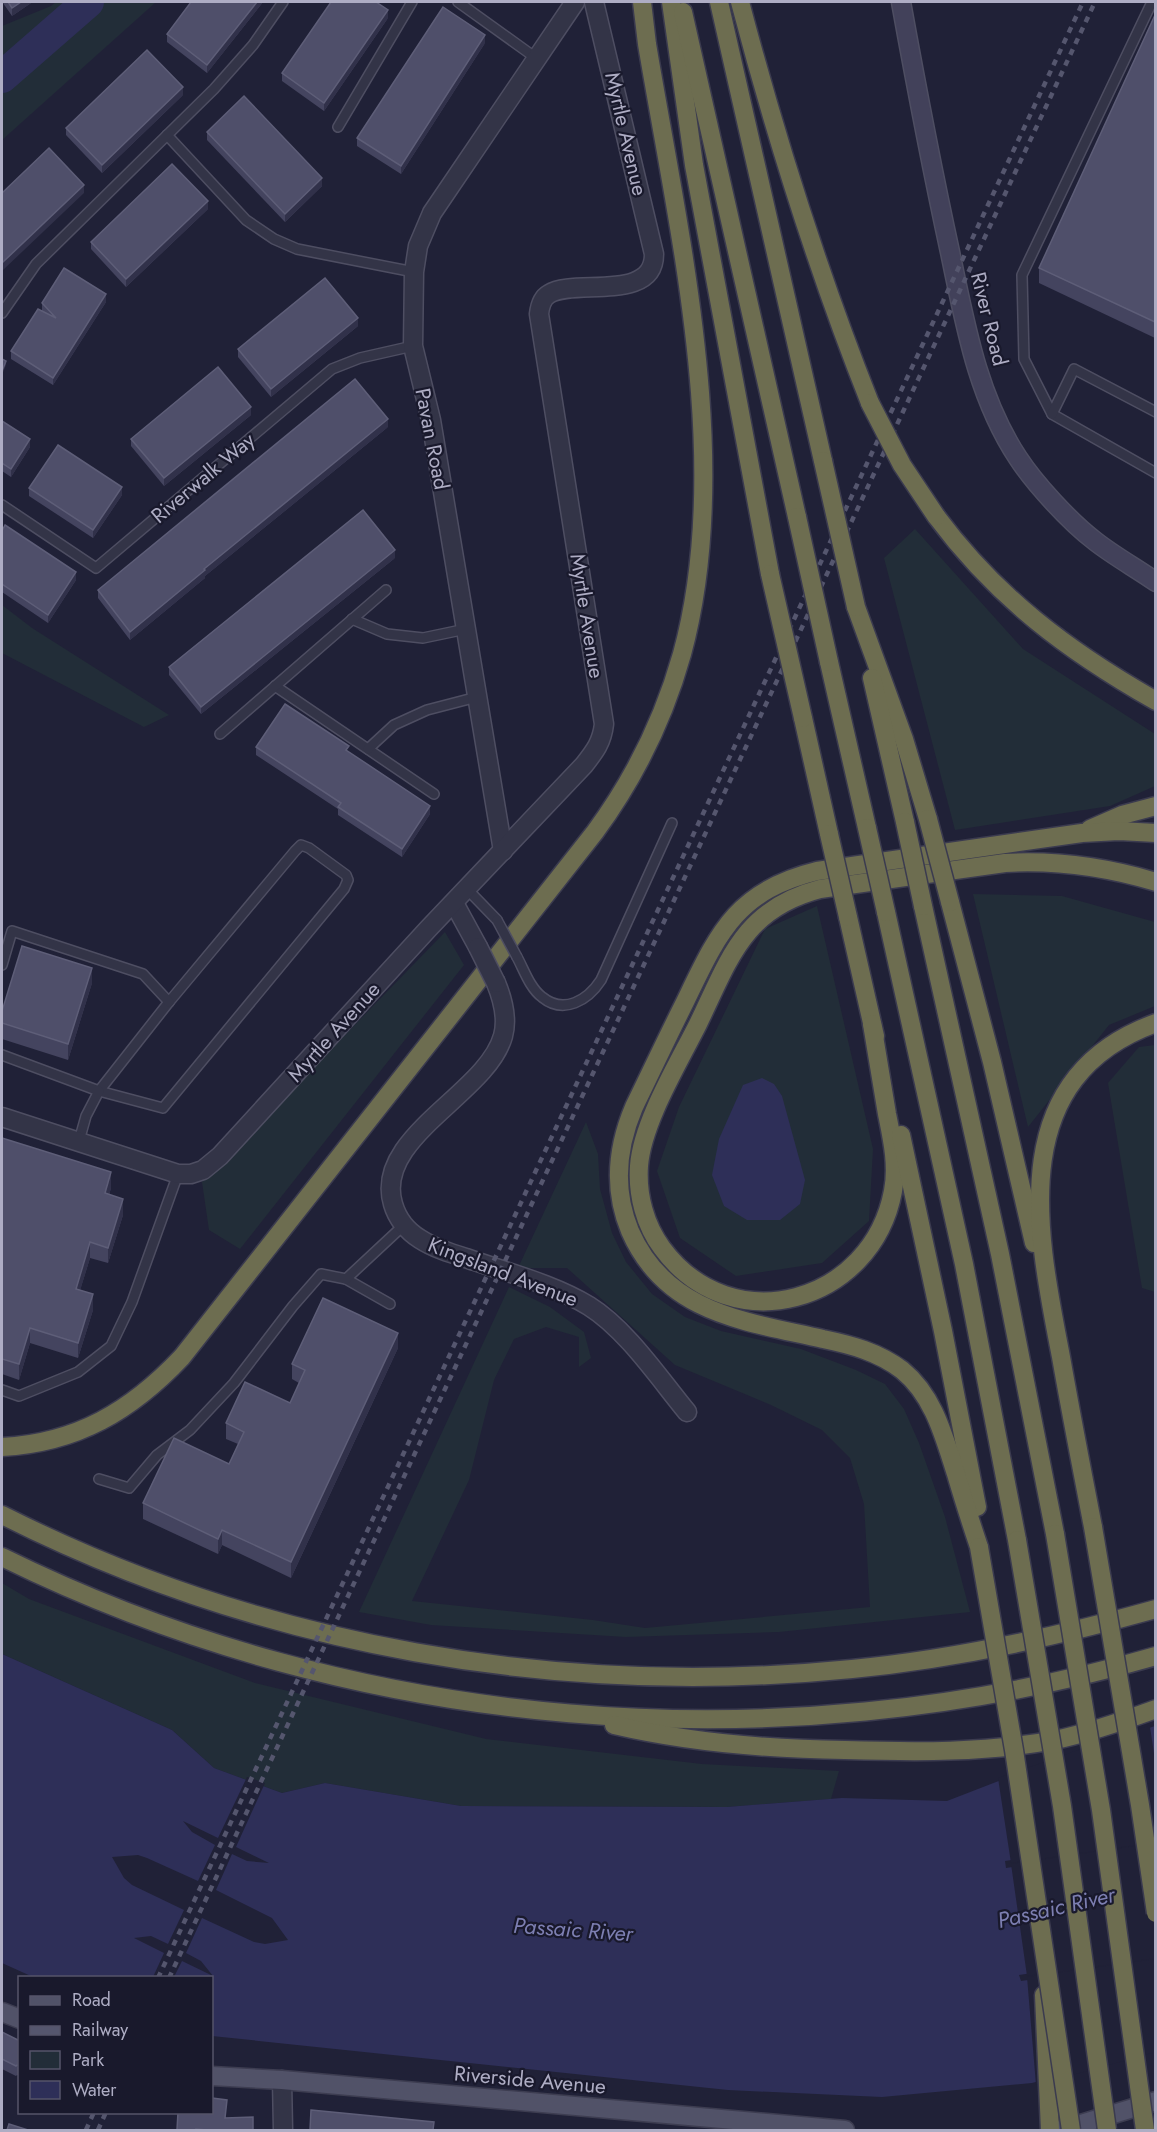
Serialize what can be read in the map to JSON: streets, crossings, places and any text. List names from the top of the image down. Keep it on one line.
{"streets":{"main road":["Riverside Avenue"],"street":["Myrtle Avenue","River Road","Pavan Road","Kingsland Avenue"],"lane":["Riverwalk Way"]},"crossings":[["Myrtle Avenue","Pavan Road"],["Myrtle Avenue","Kingsland Avenue"],["Pavan Road","Riverwalk Way"]],"water":["Passaic River"],"legend":["Road","Railway","Park","Water"]}
